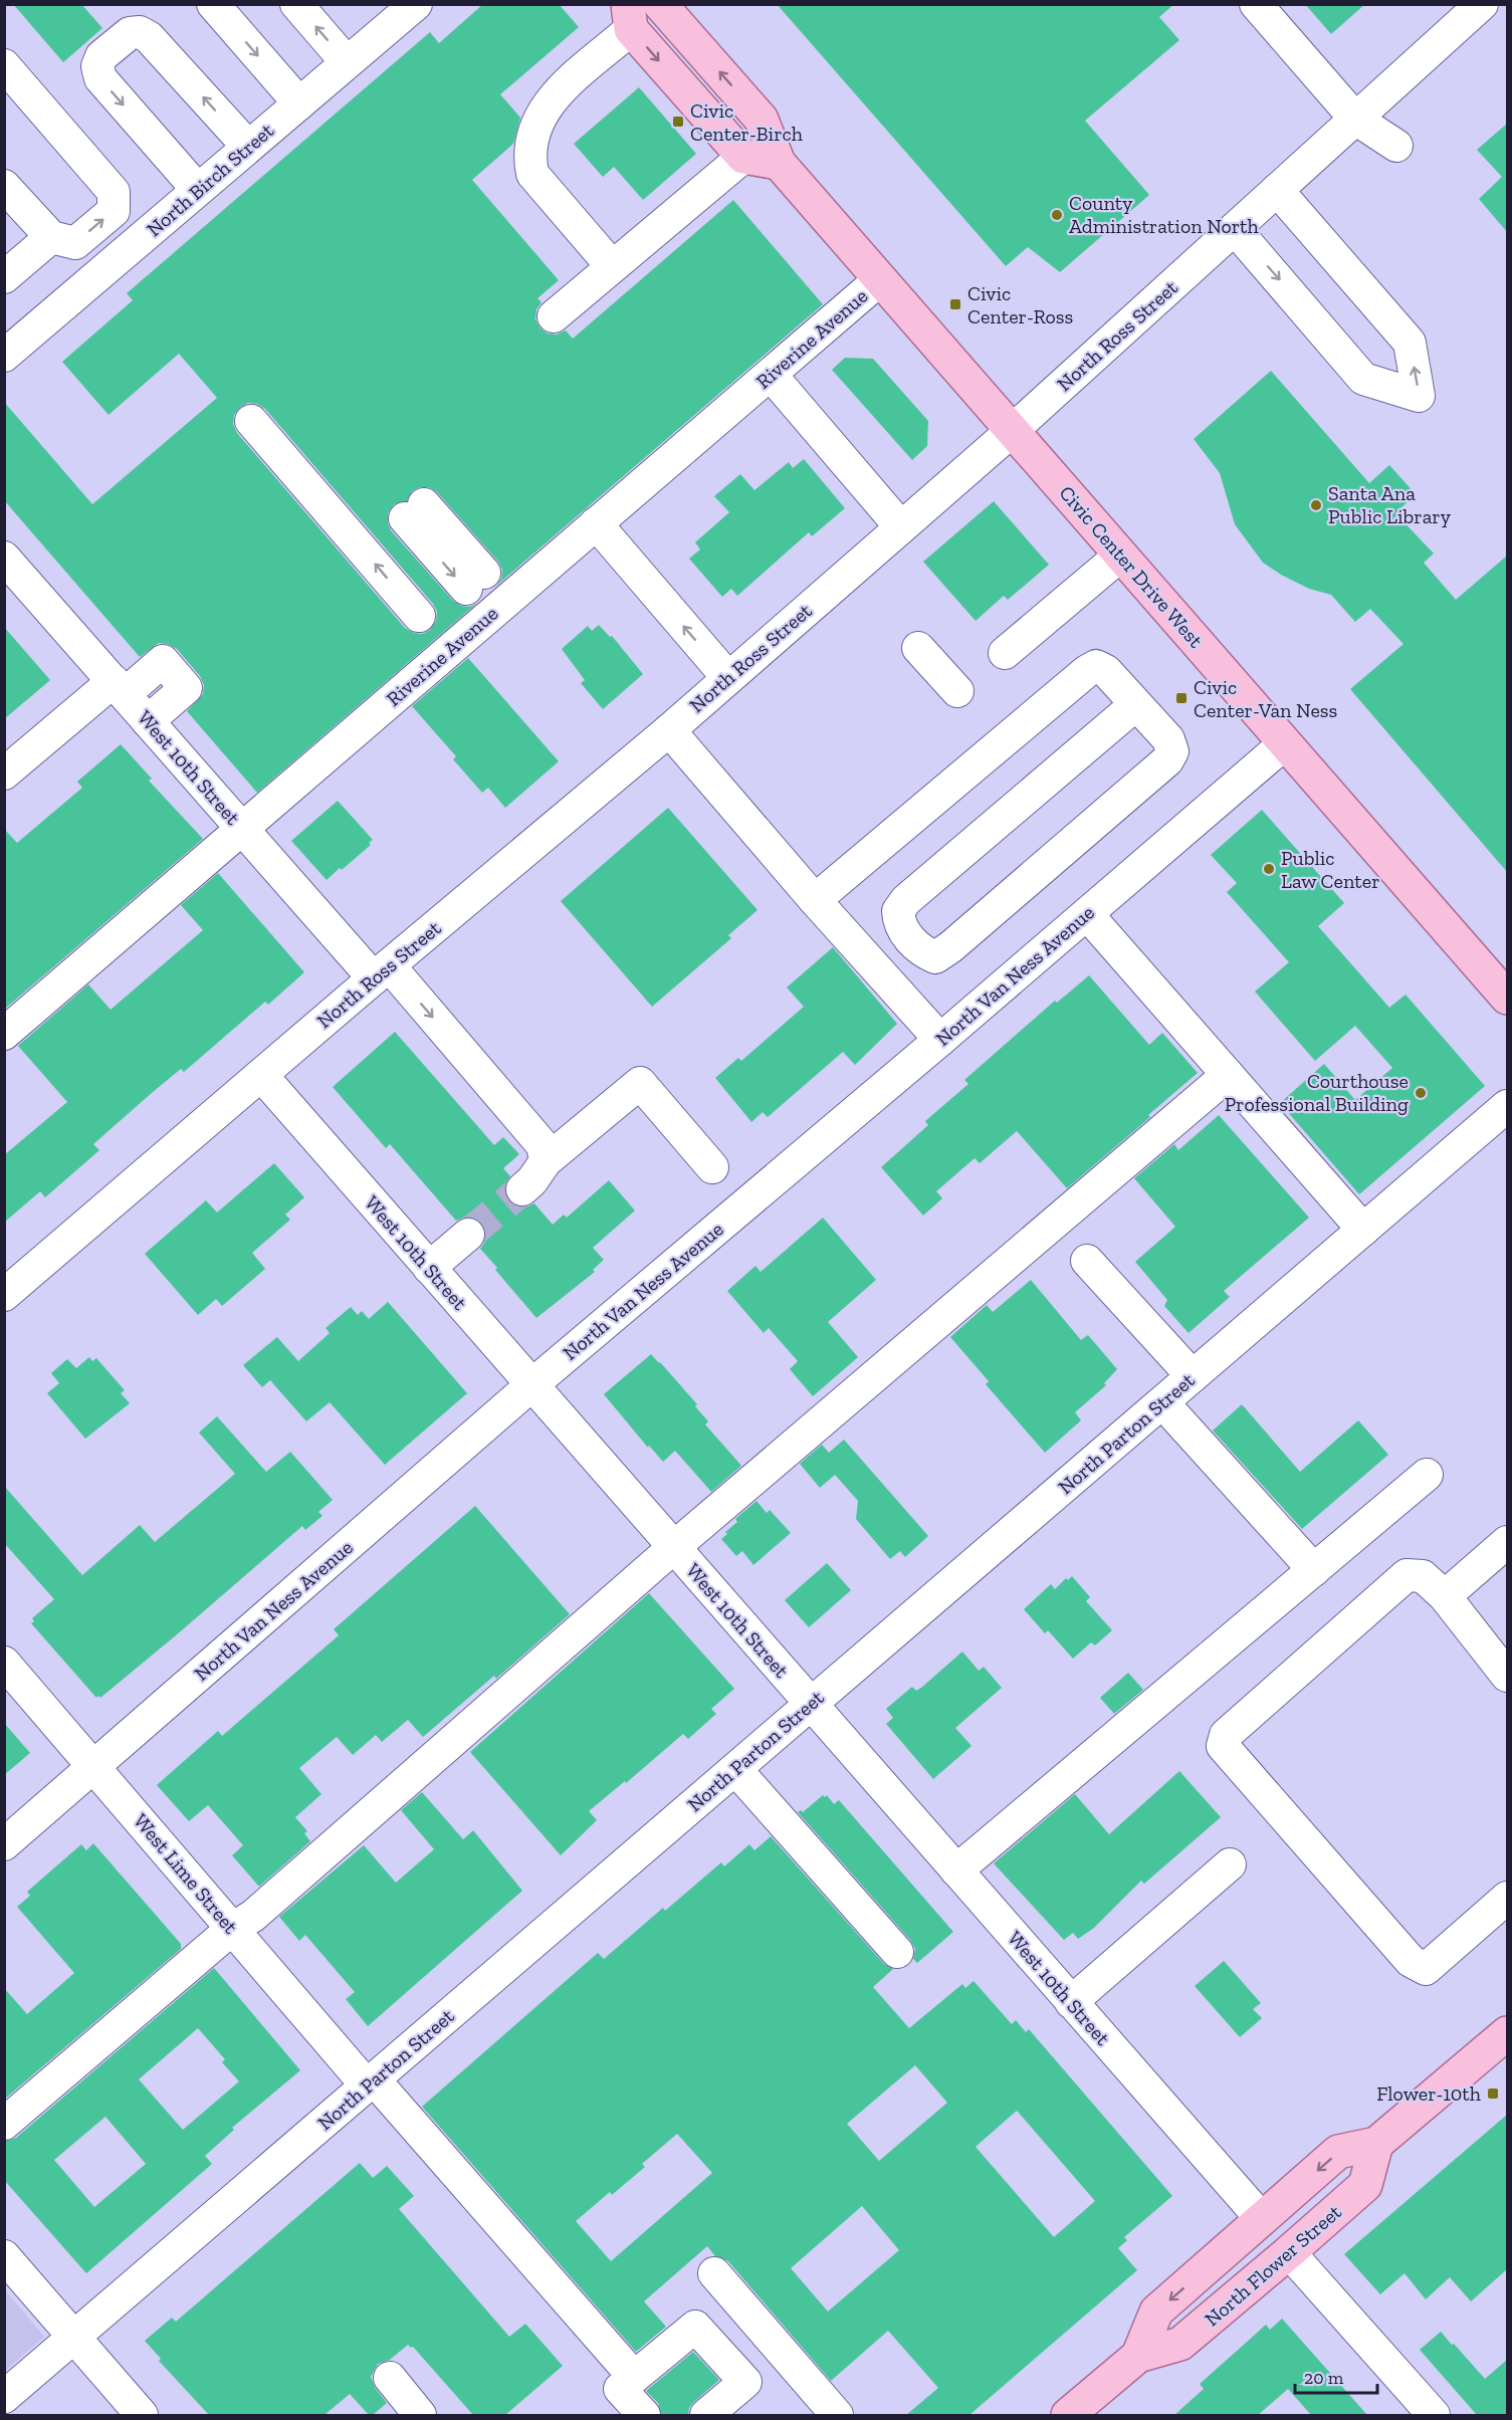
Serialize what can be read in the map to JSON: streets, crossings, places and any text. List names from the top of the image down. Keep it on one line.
{"streets":{"main road":["Civic Center Drive West","North Flower Street"],"street":["North Birch Street","North Ross Street","Riverine Avenue","West 10th Street","North Van Ness Avenue","North Parton Street","West Lime Street"]},"crossings":[["North Ross Street","Civic Center Drive West"],["North Ross Street","West 10th Street"],["Riverine Avenue","Civic Center Drive West"],["Riverine Avenue","West 10th Street"],["Civic Center Drive West","North Van Ness Avenue"],["West 10th Street","North Van Ness Avenue"],["West 10th Street","North Parton Street"],["West 10th Street","North Flower Street"],["North Van Ness Avenue","West Lime Street"],["North Parton Street","West Lime Street"]],"places":{"transit":["Civic Center-Birch","Civic Center-Ross","Civic Center-Van Ness","Flower-10th"],"other":["County Administration North","Santa Ana Public Library","Public Law Center","Courthouse Professional Building"]},"scale_bar":"20 m"}
